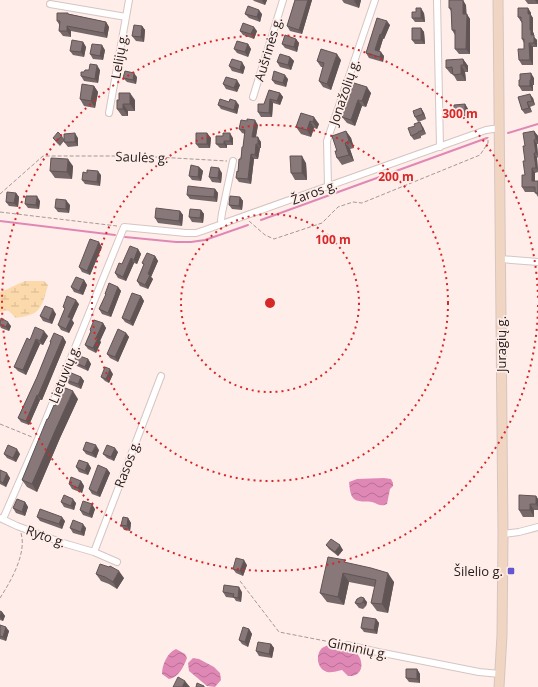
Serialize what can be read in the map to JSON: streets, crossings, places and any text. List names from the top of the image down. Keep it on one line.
{"streets":{"main road":["Juragių g."],"street":["Aušrinės g.","Lelijų g.","Jonažolių g.","Žaros g.","Lietuvių g.","Rasos g.","Ryto g.","Giminių g."],"path":["Saulės g."]},"crossings":[["Jonažolių g.","Žaros g."],["Žaros g.","Juragių g."],["Žaros g.","Lietuvių g."],["Juragių g.","Giminių g."],["Lietuvių g.","Ryto g."],["Rasos g.","Ryto g."]],"places":{"transit":["Šilelio g."]},"rings":["300 m","200 m","100 m"]}
